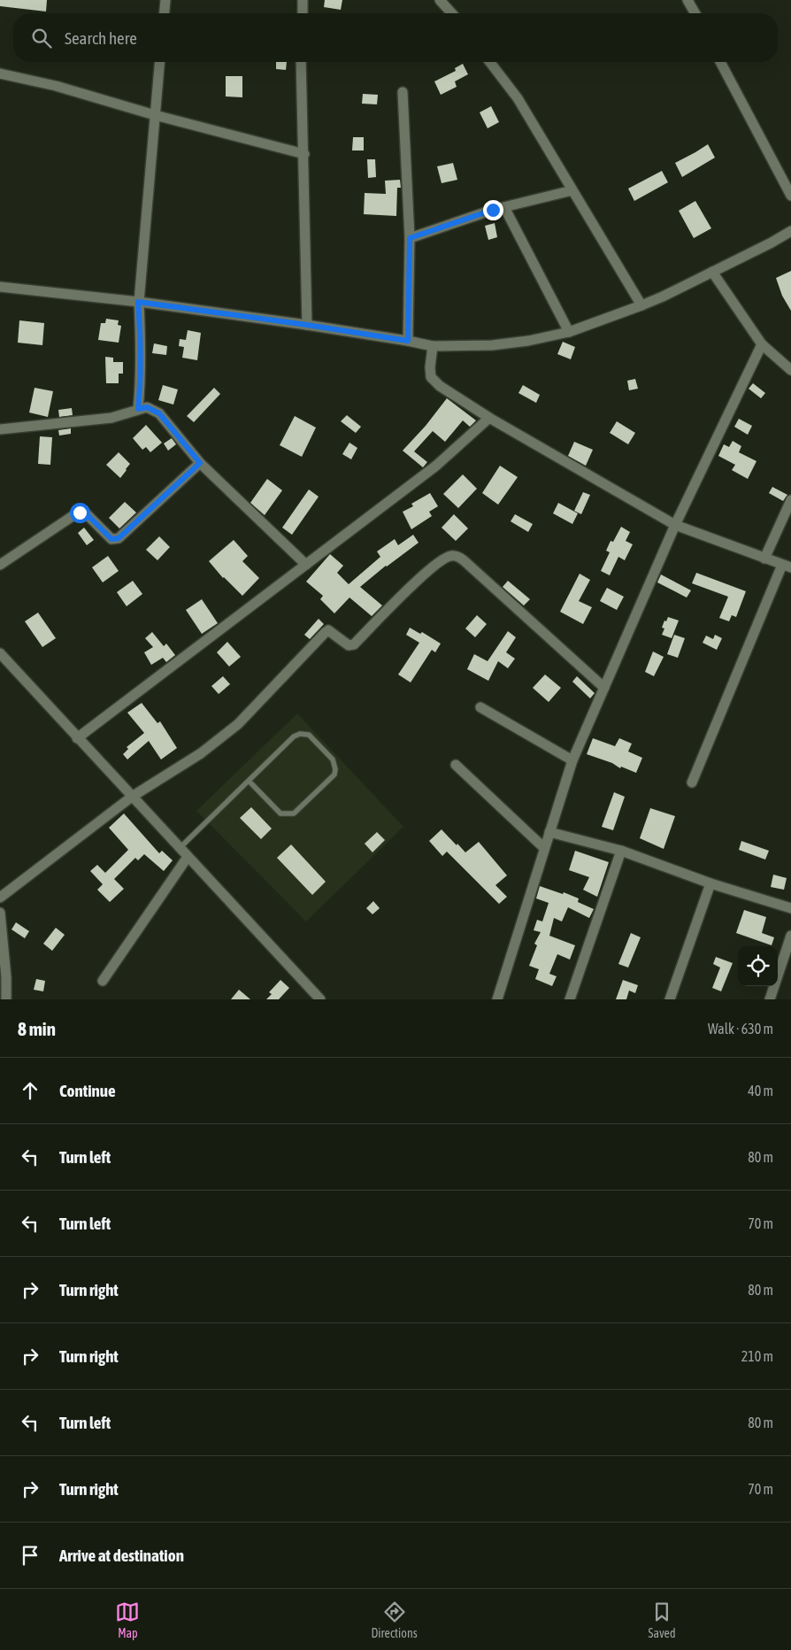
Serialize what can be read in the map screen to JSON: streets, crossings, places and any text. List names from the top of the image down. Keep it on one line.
{"page":{"search":"Search here","heading":["8 min","Walk · 630 m"],"list":[["Continue","40 m"],["Turn left","80 m"],["Turn left","70 m"],["Turn right","80 m"],["Turn right","210 m"],["Turn left","80 m"],["Turn right","70 m"],"Arrive at destination"],"nav":["Map","Directions","Saved"]}}
